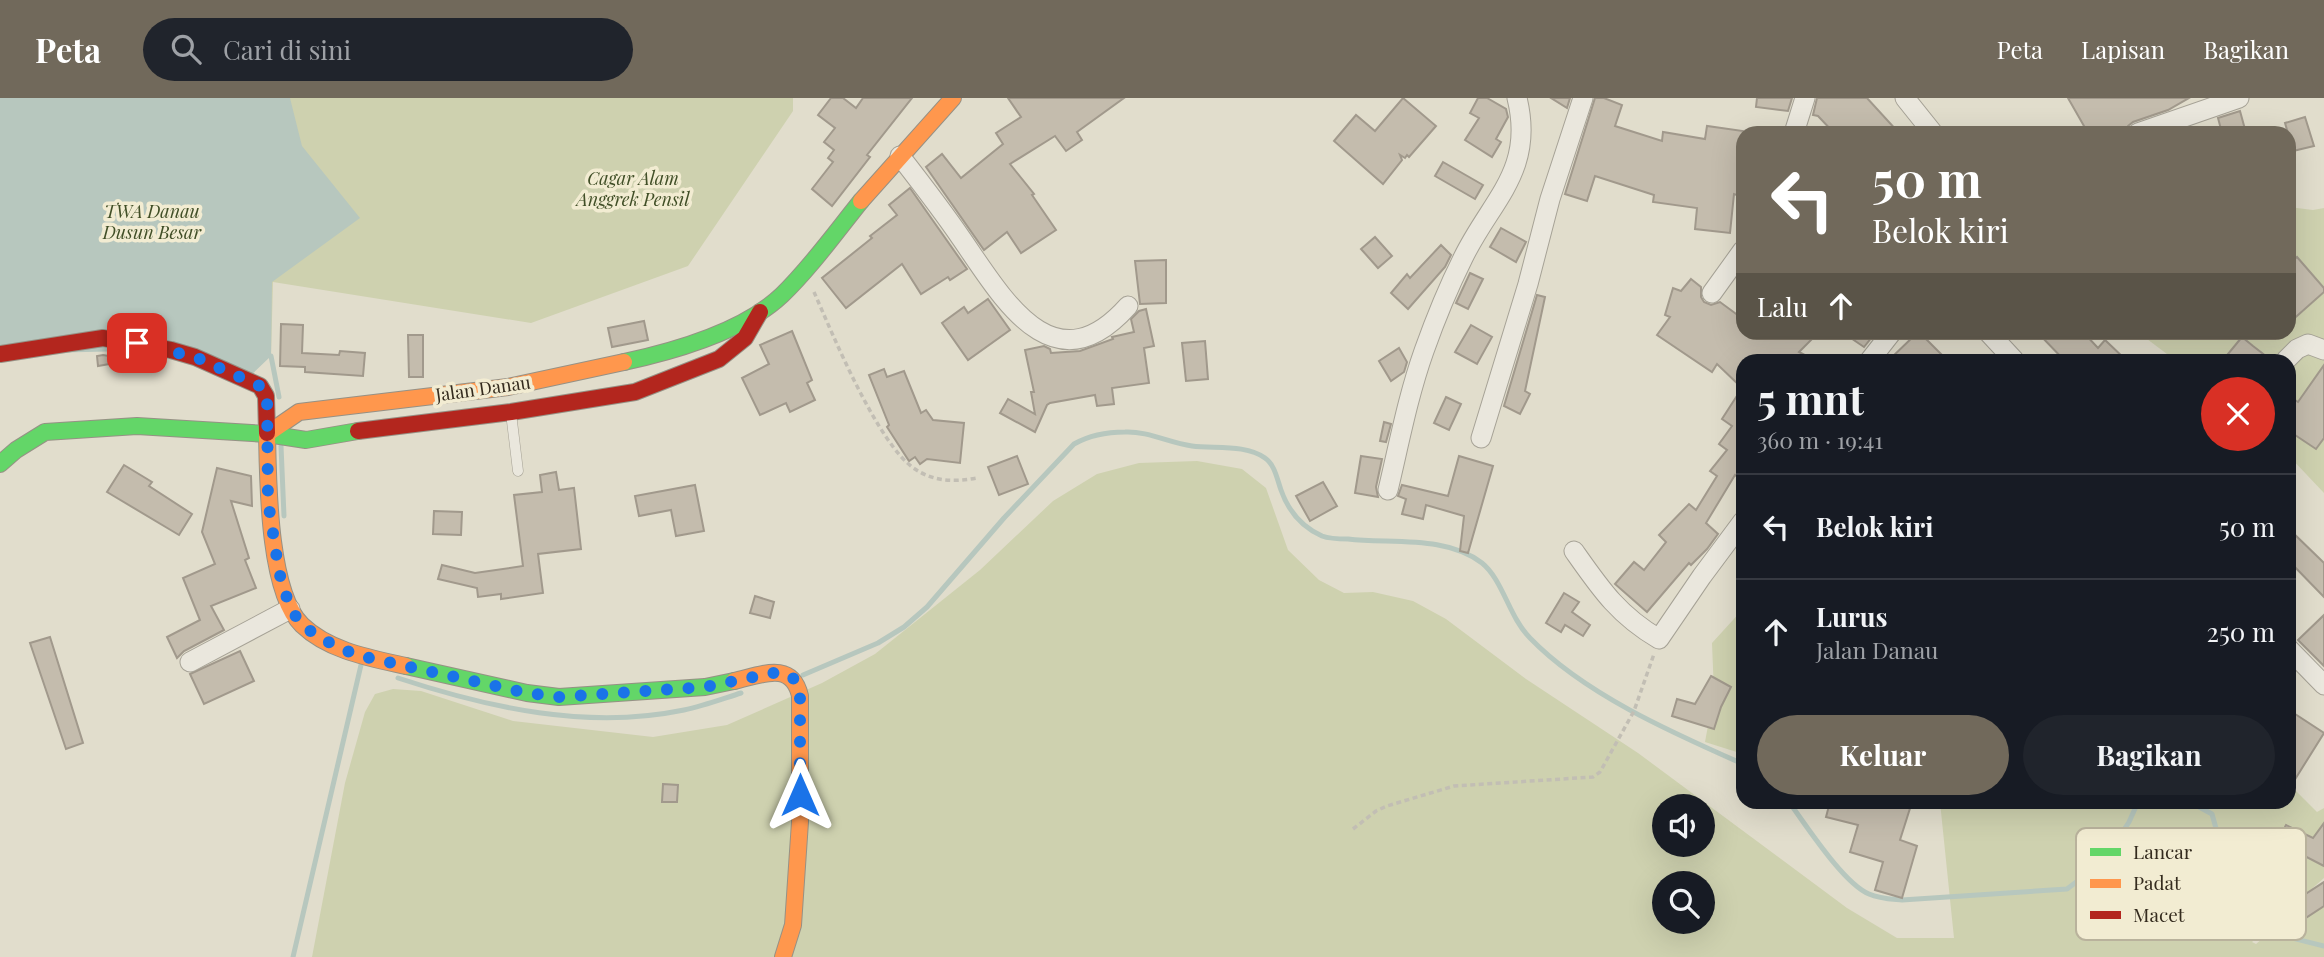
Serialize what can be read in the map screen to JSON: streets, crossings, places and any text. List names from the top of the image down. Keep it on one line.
{"streets":{"street":["Jalan Danau"]},"parks":["Cagar Alam Anggrek Pensil","TWA Danau Dusun Besar"],"legend":["Lancar","Padat","Macet"],"page":{"header":"Peta","search":"Cari di sini","nav":["Peta","Lapisan","Bagikan"],"turn":["50 m","Belok kiri"],"then":"Lalu","heading":["5 mnt","360 m · 19:41"],"list":[{"name":"Belok kiri","value":"50 m"},{"name":"Lurus","note":"Jalan Danau","value":"250 m"}],"buttons":["Keluar","Bagikan"]}}
